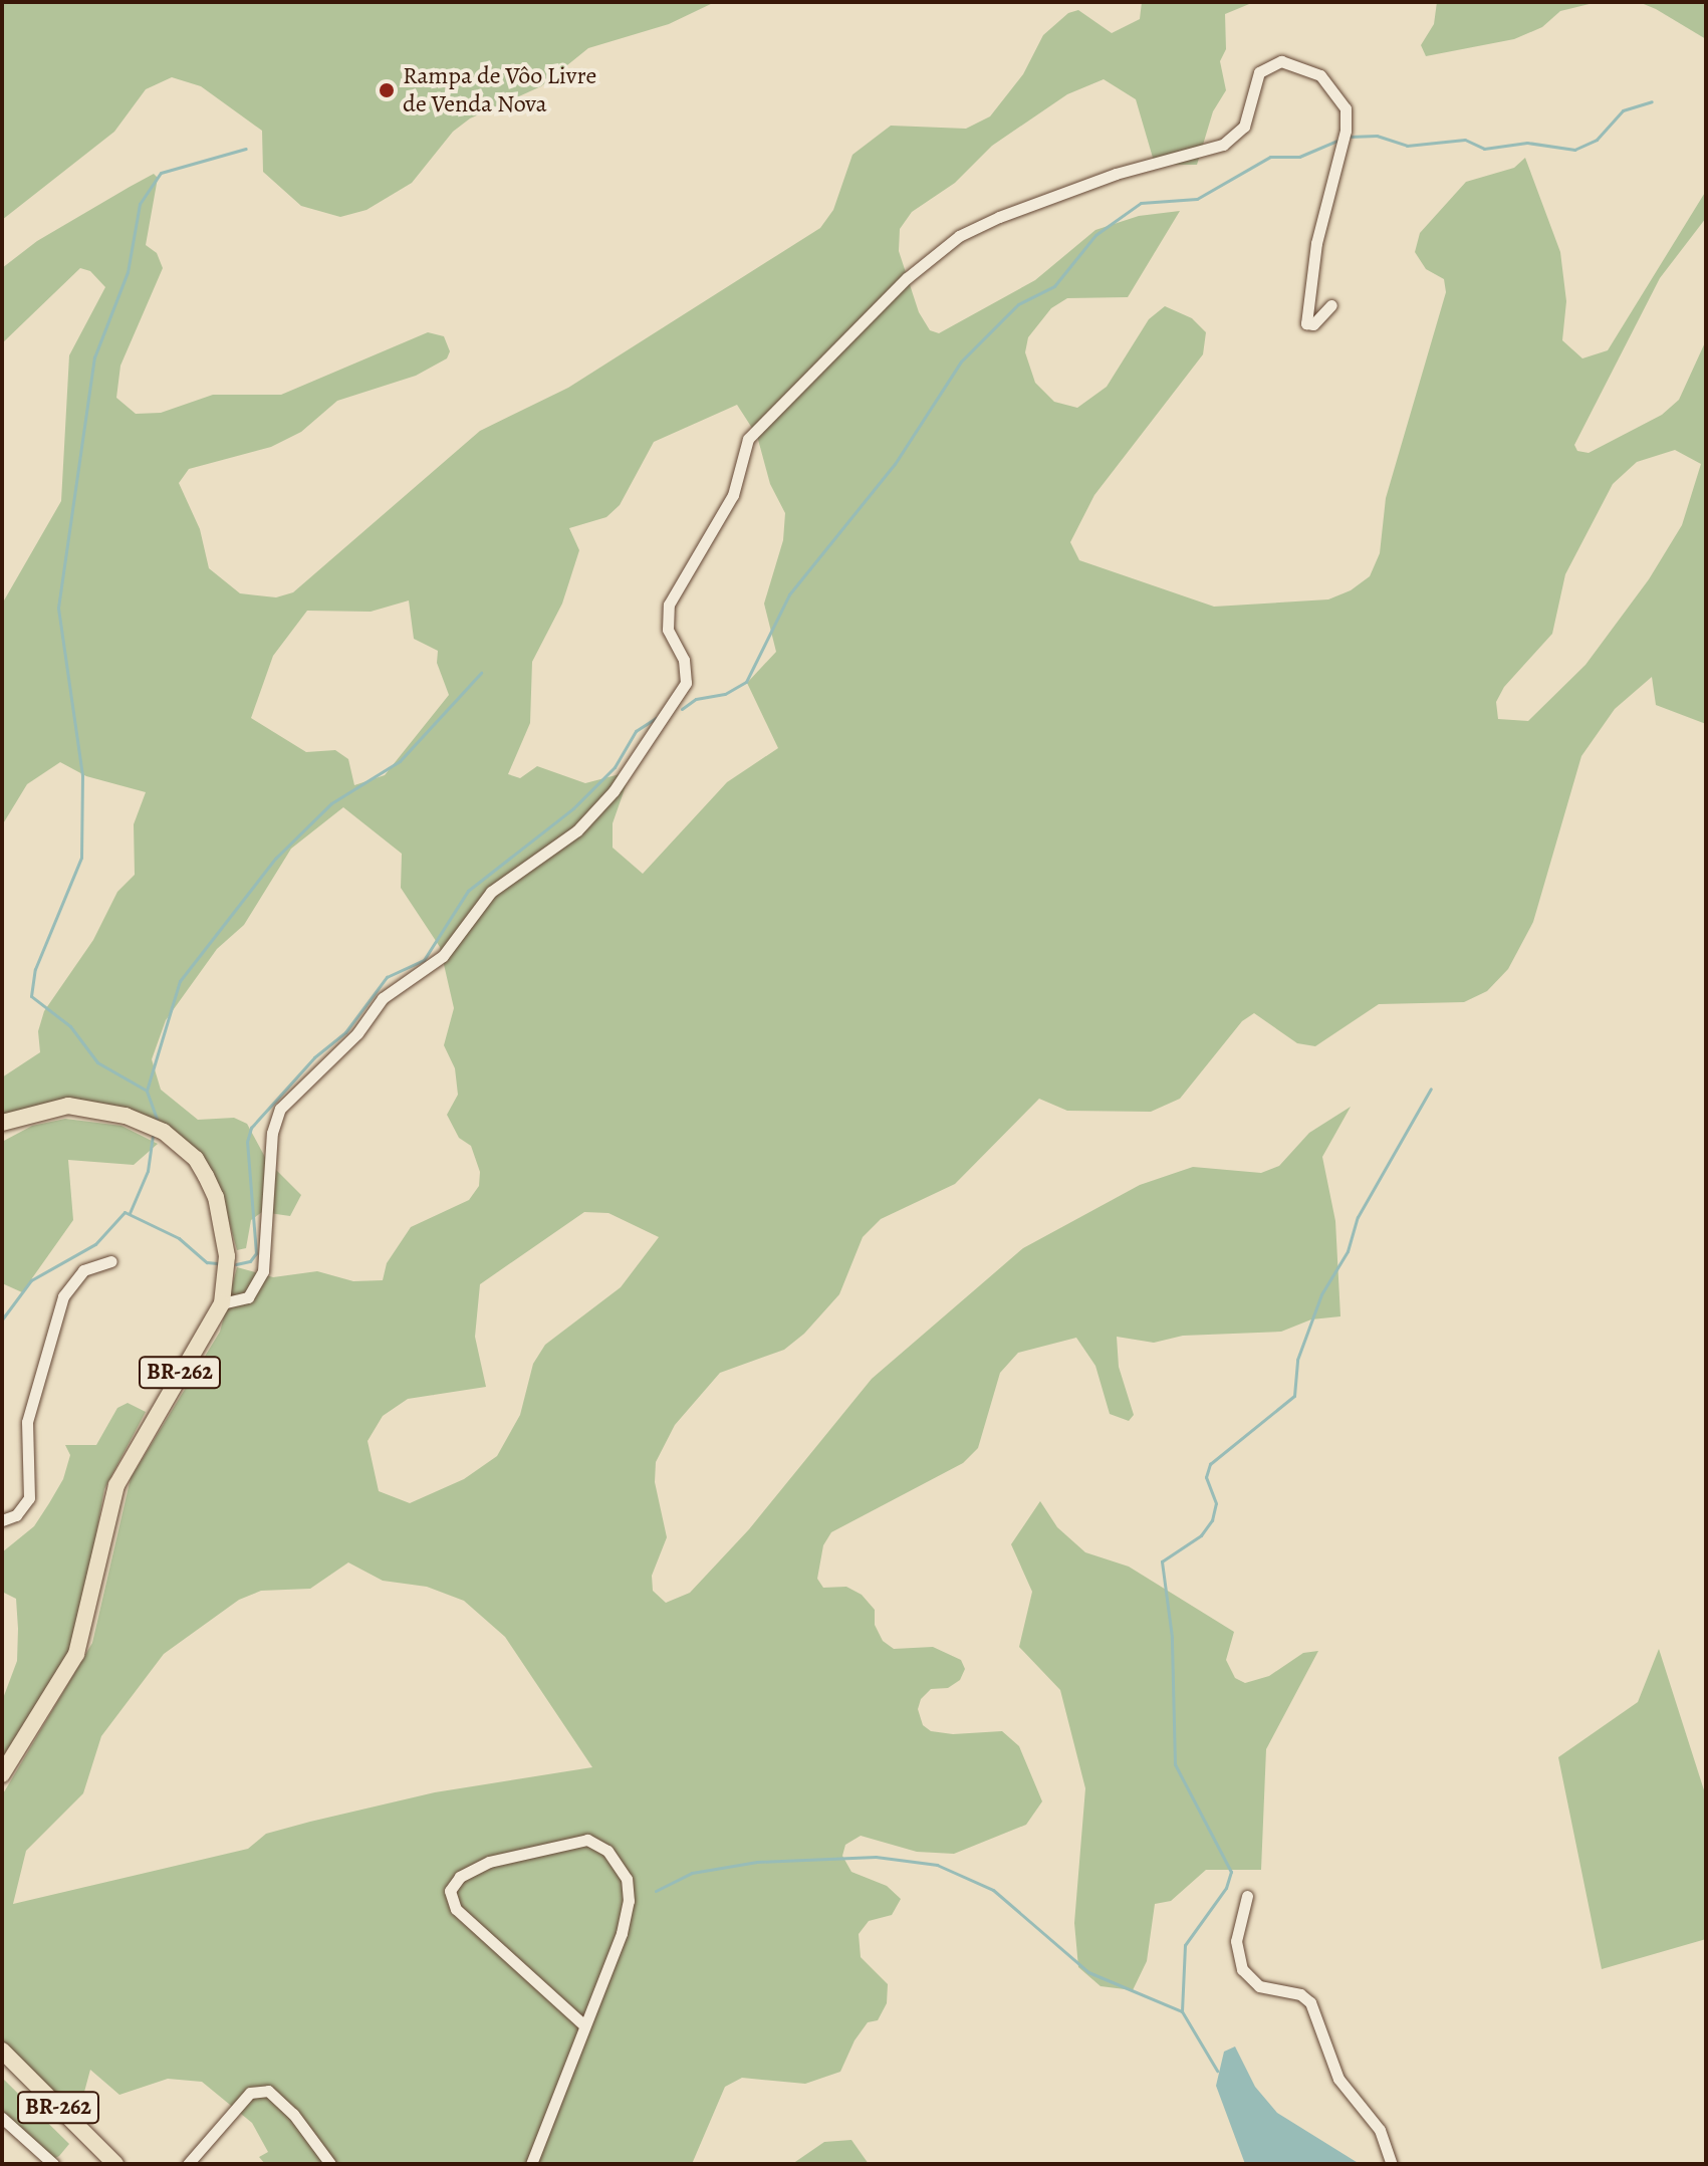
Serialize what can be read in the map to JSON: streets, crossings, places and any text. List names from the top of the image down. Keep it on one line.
{"streets":{"highway":["BR-262"]},"places":["Rampa de Vôo Livre de Venda Nova"]}
